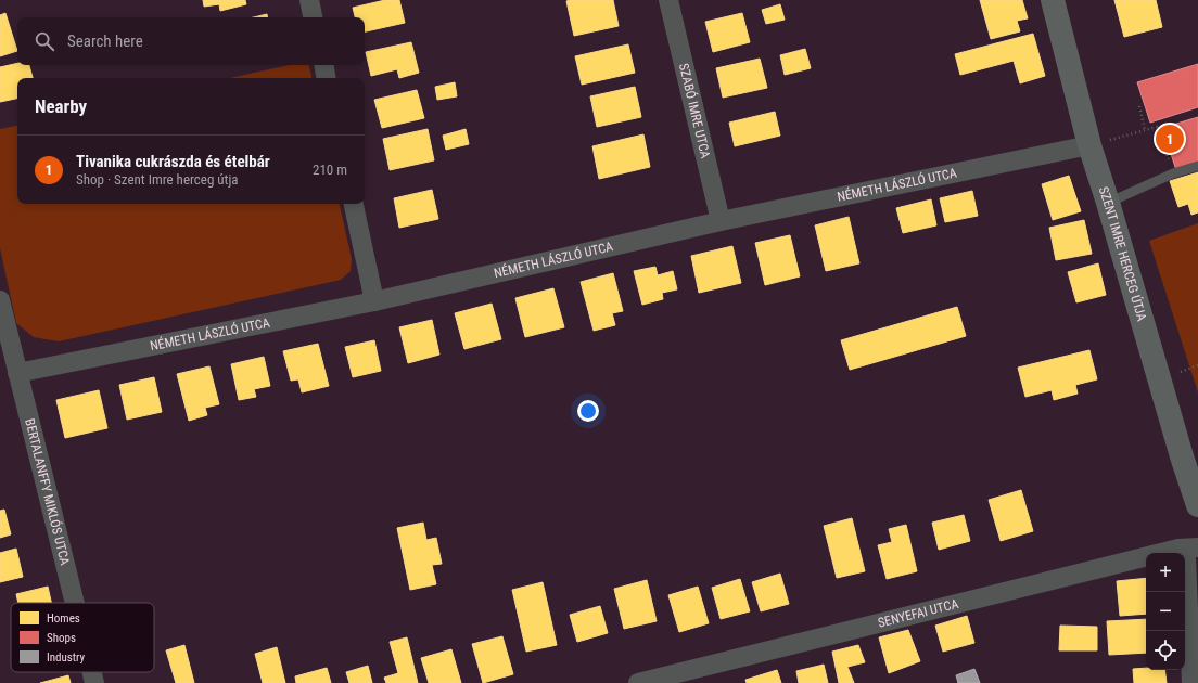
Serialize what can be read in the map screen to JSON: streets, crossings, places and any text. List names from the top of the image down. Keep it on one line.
{"streets":{"main road":["SZENT IMRE HERCEG ÚTJA"],"street":["SZABÓ IMRE UTCA","NÉMETH LÁSZLÓ UTCA","BERTALANFFY MIKLÓS UTCA","SENYEFAI UTCA"]},"crossings":[["SZABÓ IMRE UTCA","NÉMETH LÁSZLÓ UTCA"],["NÉMETH LÁSZLÓ UTCA","SZENT IMRE HERCEG ÚTJA"],["NÉMETH LÁSZLÓ UTCA","BERTALANFFY MIKLÓS UTCA"]],"legend":["Homes","Shops","Industry"],"page":{"search":"Search here","heading":"Nearby","pins":"1","list":[{"mark":"1","name":"Tivanika cukrászda és ételbár","note":"Shop · Szent Imre herceg útja","value":"210 m"}],"map_buttons":["+","−"]}}
